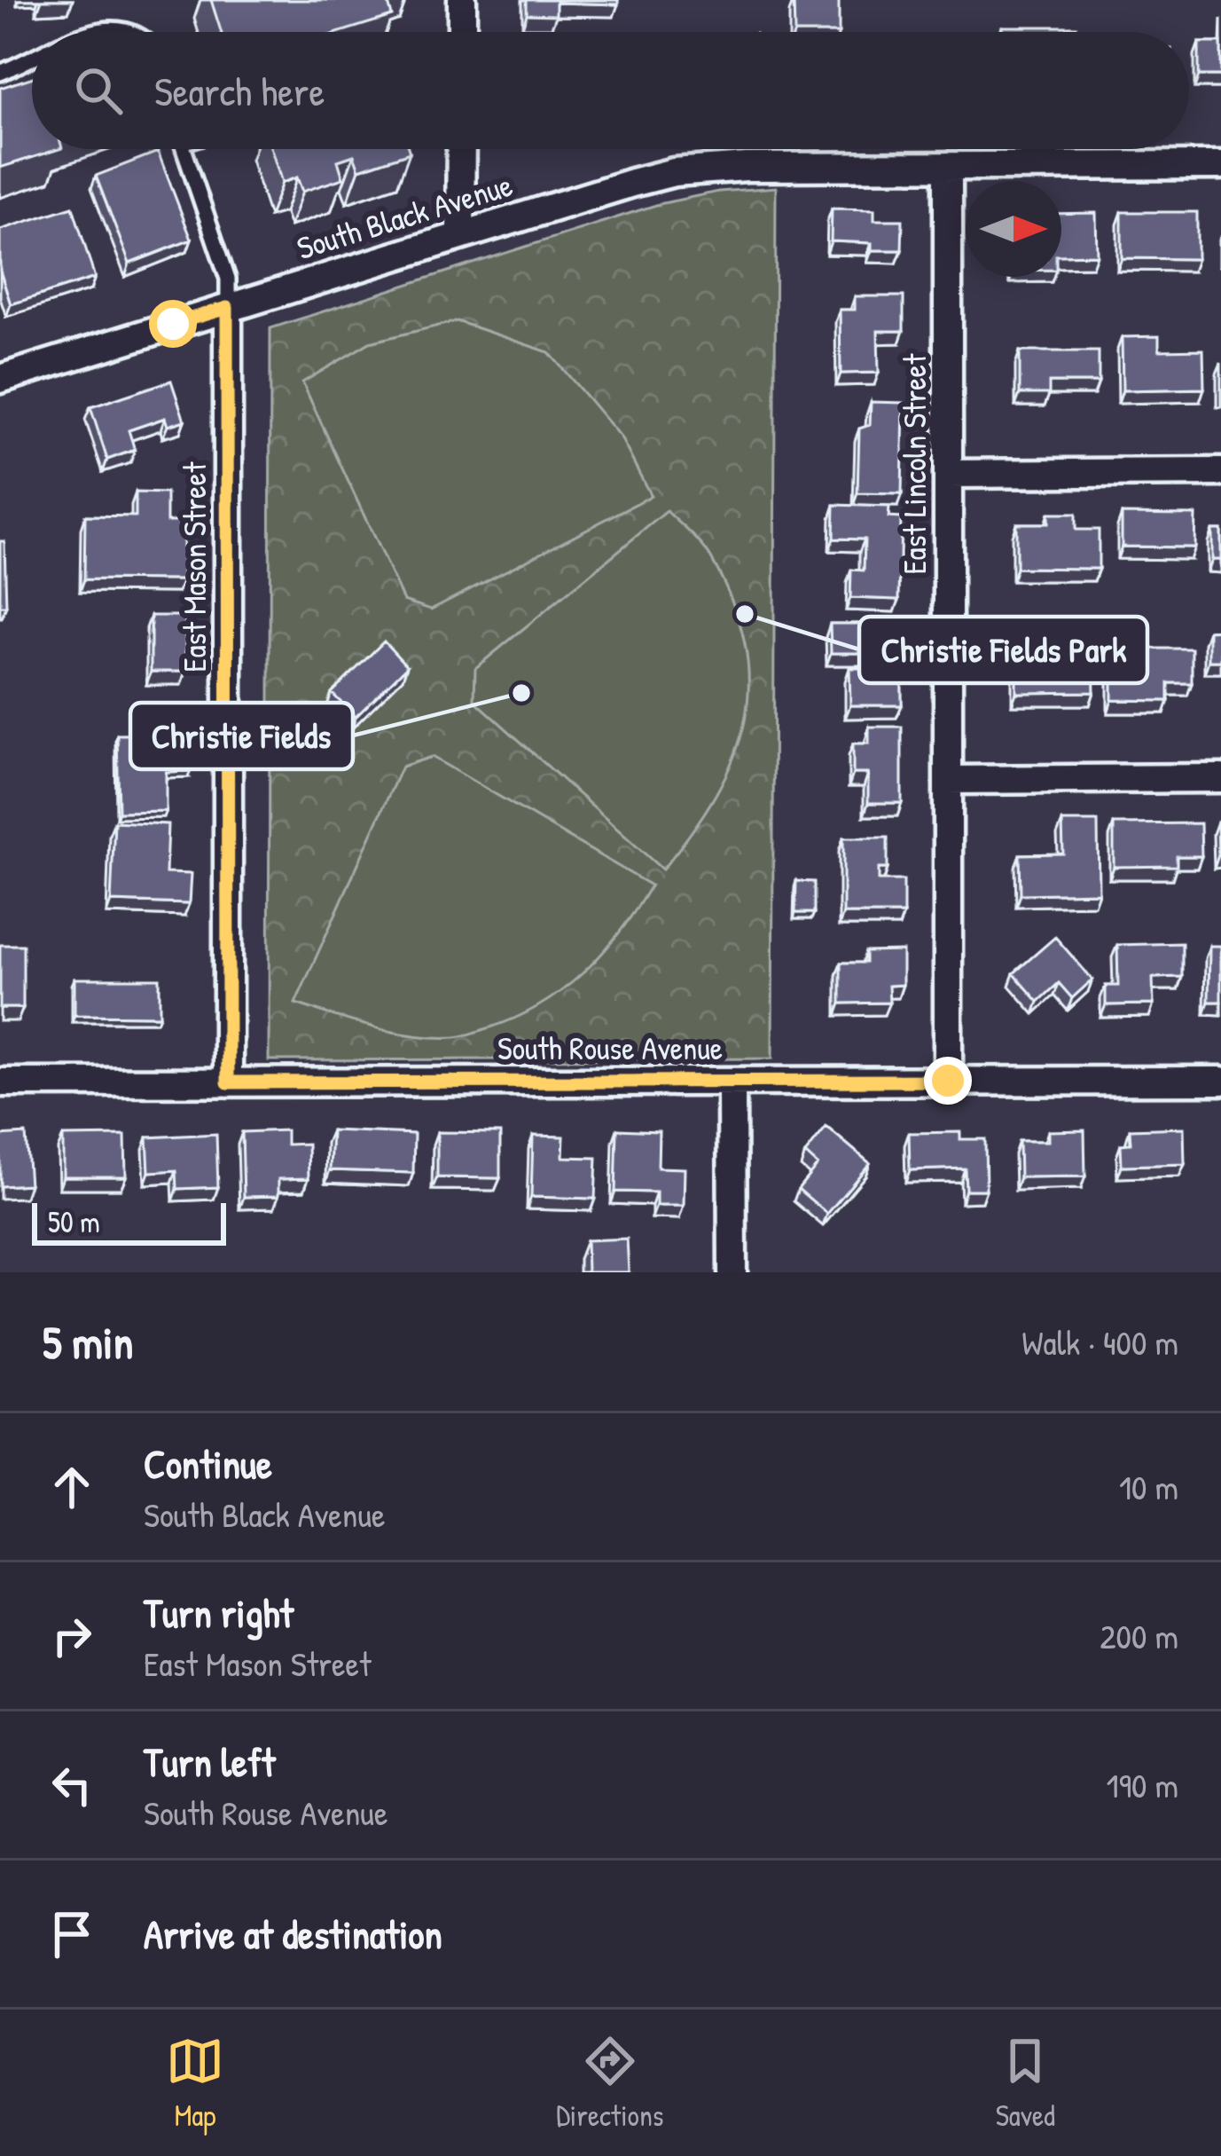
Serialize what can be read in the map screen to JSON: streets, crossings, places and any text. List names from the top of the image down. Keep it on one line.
{"streets":{"street":["South Black Avenue","East Lincoln Street","East Mason Street","South Rouse Avenue"]},"crossings":[["South Black Avenue","East Lincoln Street"],["South Black Avenue","East Mason Street"],["East Lincoln Street","South Rouse Avenue"],["East Mason Street","South Rouse Avenue"]],"places":["Christie Fields Park","Christie Fields"],"scale_bar":"50 m","north":"right","page":{"search":"Search here","scale":"50 m","heading":["5 min","Walk · 400 m"],"list":[["Continue","South Black Avenue","10 m"],["Turn right","East Mason Street","200 m"],["Turn left","South Rouse Avenue","190 m"],"Arrive at destination"],"nav":["Map","Directions","Saved"]}}
